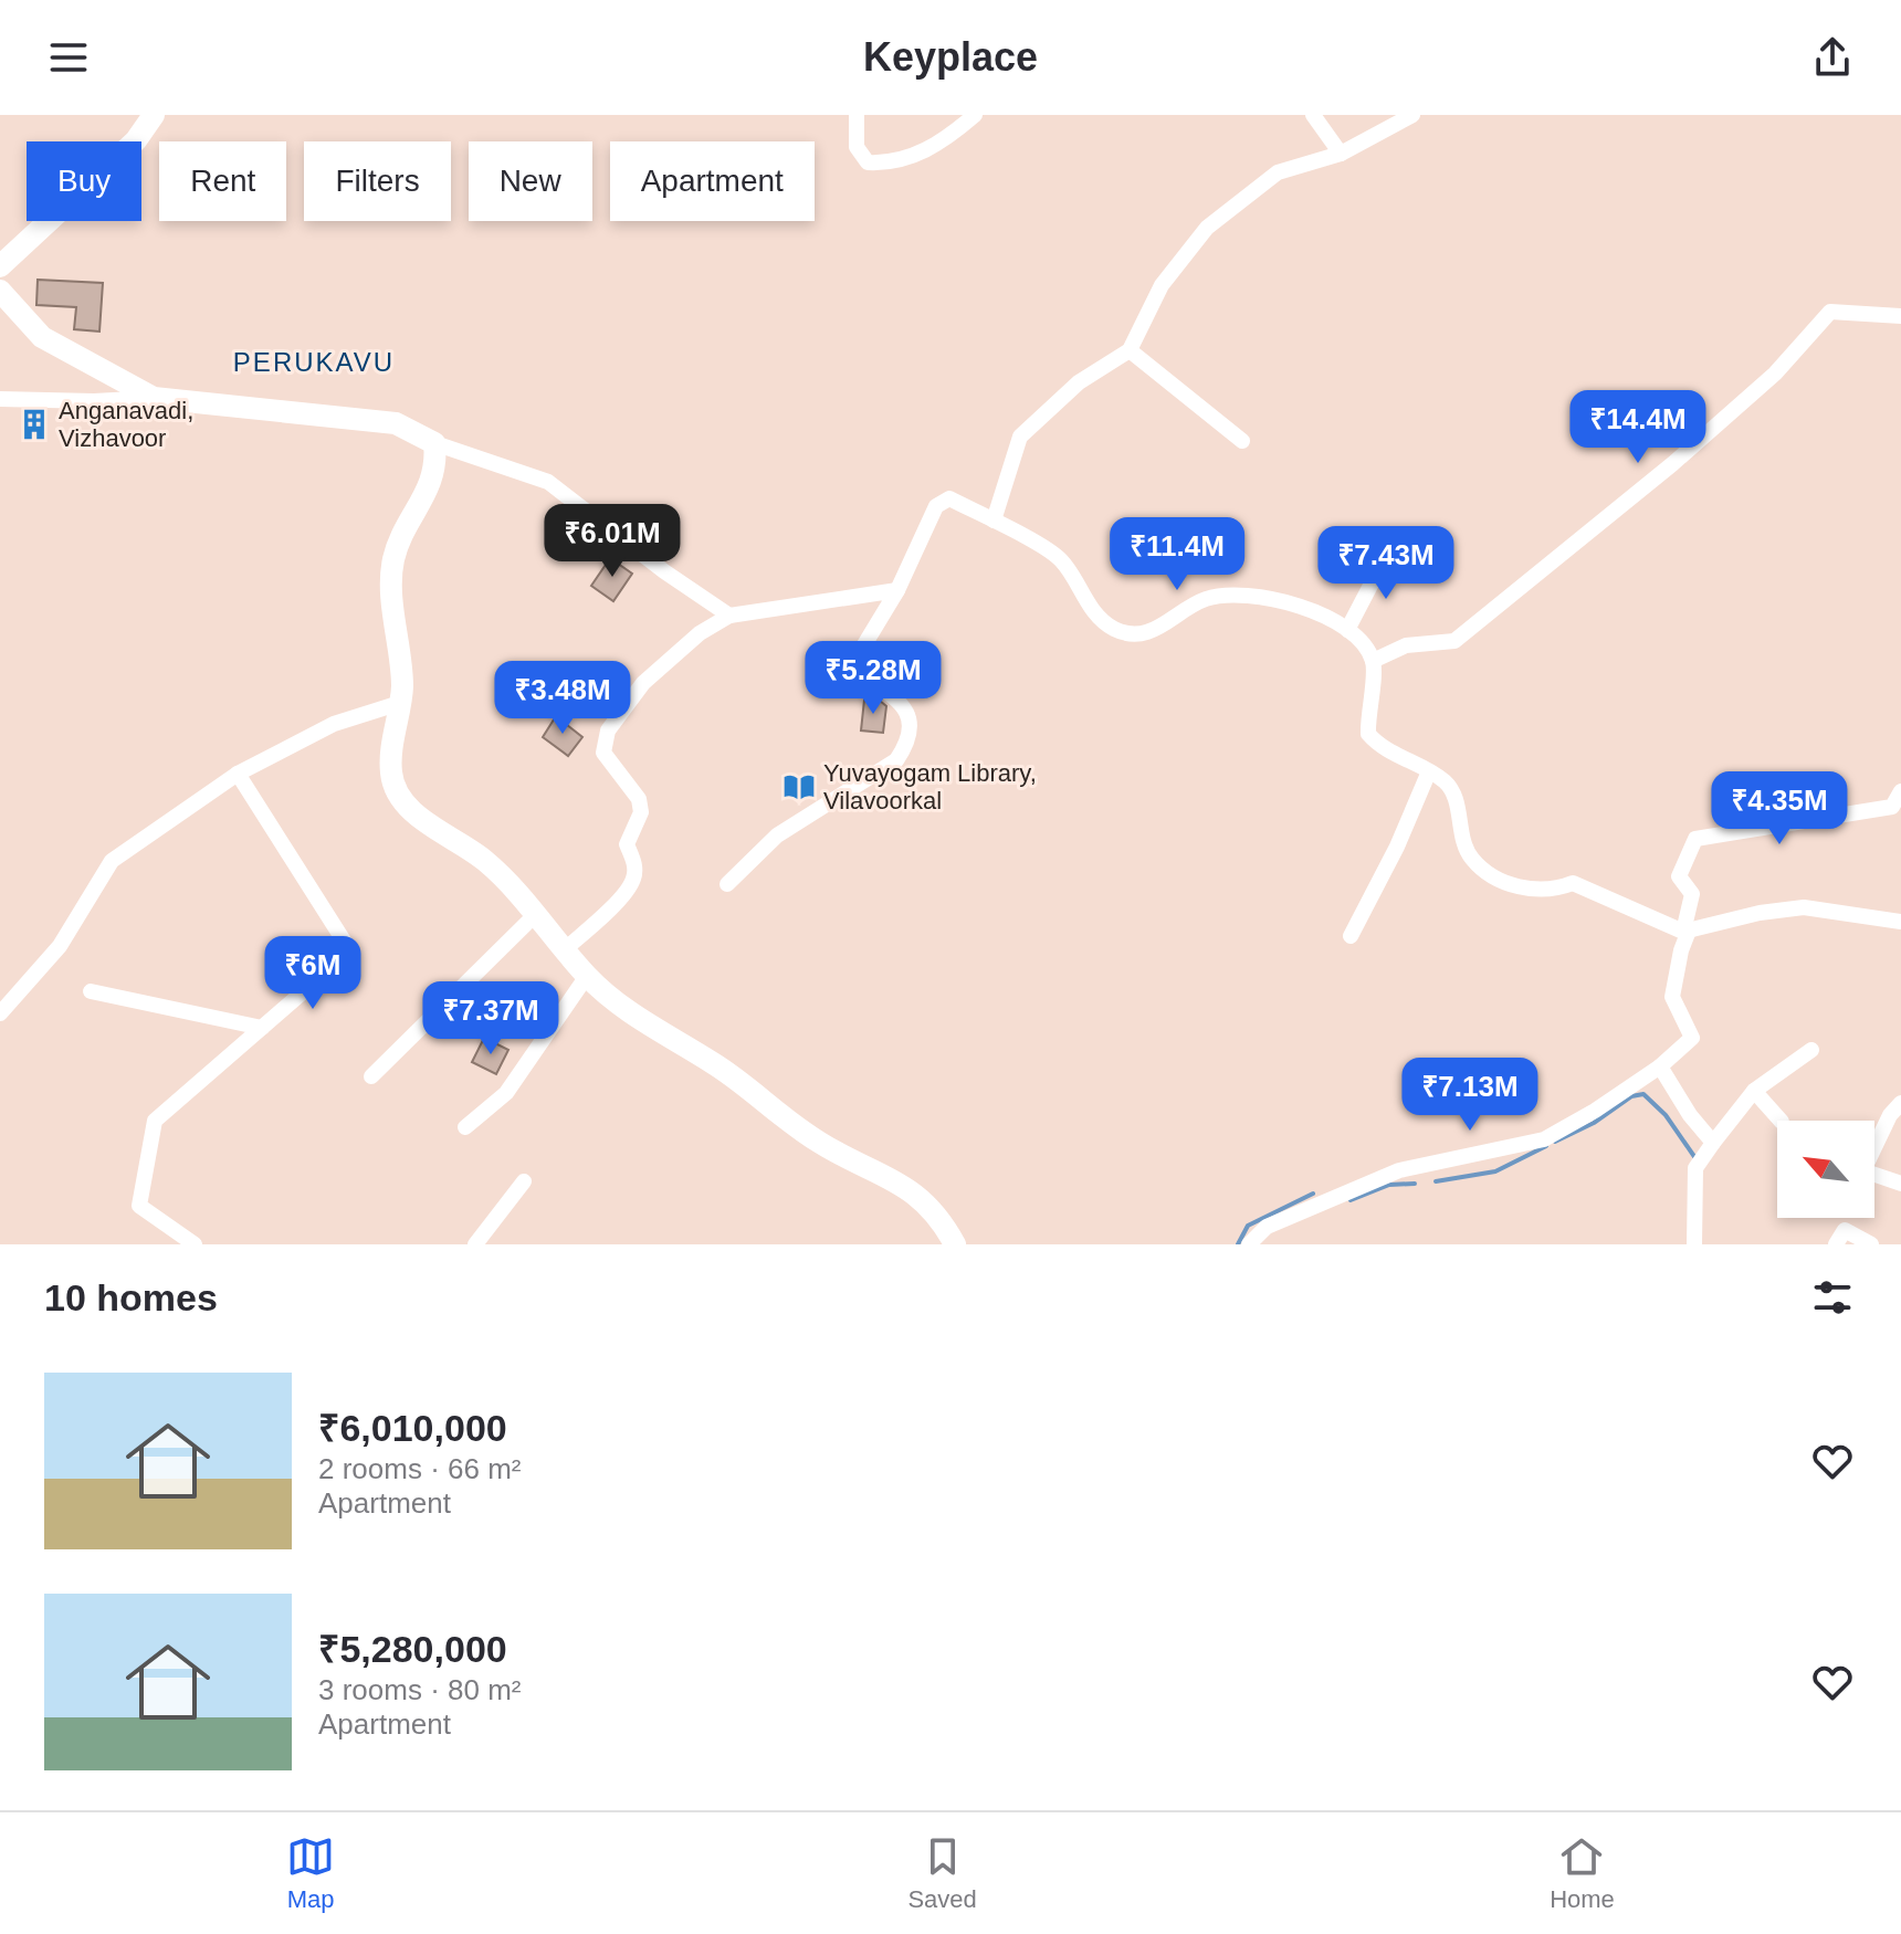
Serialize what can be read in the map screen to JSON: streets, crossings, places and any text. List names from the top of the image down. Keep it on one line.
{"districts":["PERUKAVU"],"places":{"building":["Anganavadi, Vizhavoor"],"library":["Yuvayogam Library, Vilavoorkal"]},"north":"top left","page":{"header":"Keyplace","chip":["Buy","Rent","Filters","New","Apartment"],"price":["₹14.4M","₹6.01M","₹11.4M","₹7.43M","₹5.28M","₹3.48M","₹4.35M","₹6M","₹7.37M","₹7.13M"],"heading":"10 homes","list":[{"name":"₹6,010,000","note":"2 rooms · 66 m² · Apartment"},{"name":"₹5,280,000","note":"3 rooms · 80 m² · Apartment"}],"tabs":["Map","Saved","Home"]}}
